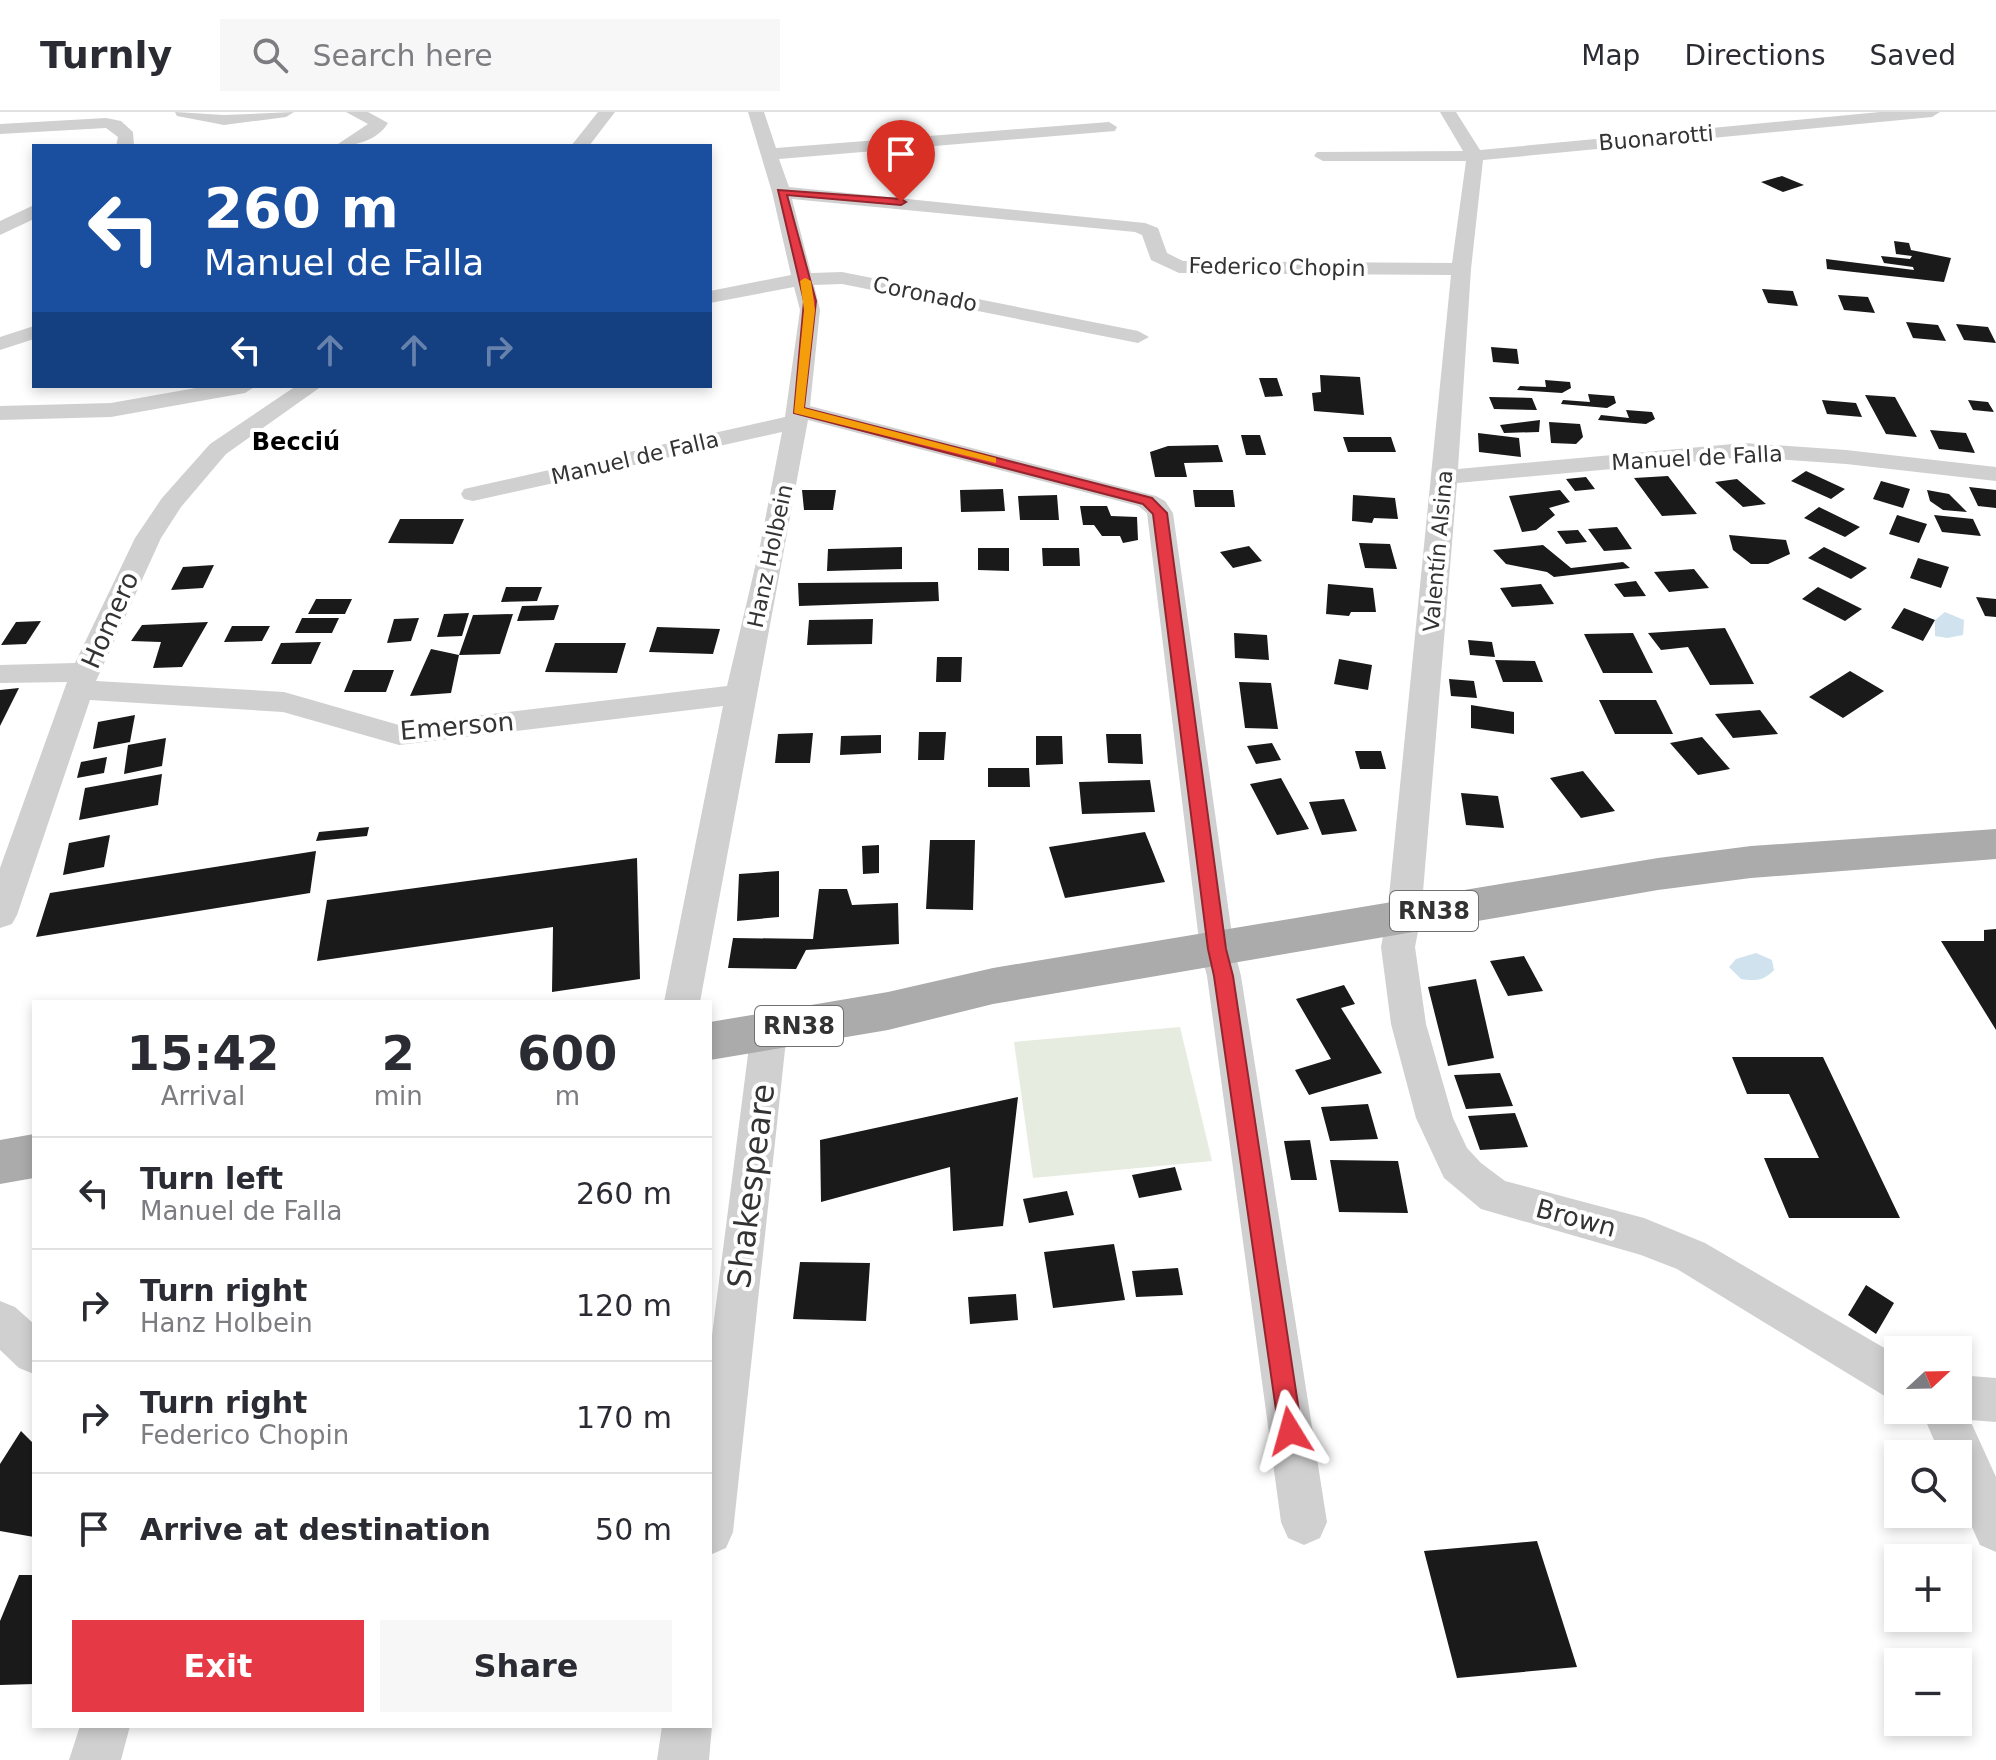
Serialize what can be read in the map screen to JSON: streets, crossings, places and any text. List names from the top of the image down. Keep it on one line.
{"streets":{"main road":["RN38"],"street":["Buonarotti","Federico Chopin","Coronado","Manuel de Falla","Valentín Alsina","Hanz Holbein","Homero","Emerson","Shakespeare","Brown"]},"crossings":[["Buonarotti","Valentín Alsina"],["Federico Chopin","Valentín Alsina"],["Federico Chopin","Hanz Holbein"],["Coronado","Hanz Holbein"],["Manuel de Falla","Valentín Alsina"],["Manuel de Falla","Hanz Holbein"],["Manuel de Falla","RN38"],["Valentín Alsina","RN38"],["Valentín Alsina","Brown"],["Hanz Holbein","Emerson"],["Homero","Emerson"],["RN38","Shakespeare"],["RN38","Brown"]],"districts":["Becciú"],"north":"right","page":{"header":"Turnly","search":"Search here","nav":["Map","Directions","Saved"],"turn":["260 m","Manuel de Falla"],"eta":["15:42","Arrival","2","min","600","m"],"list":[{"name":"Turn left","note":"Manuel de Falla","value":"260 m"},{"name":"Turn right","note":"Hanz Holbein","value":"120 m"},{"name":"Turn right","note":"Federico Chopin","value":"170 m"},{"name":"Arrive at destination","value":"50 m"}],"map_buttons":["+","−"],"buttons":["Exit","Share"]}}
